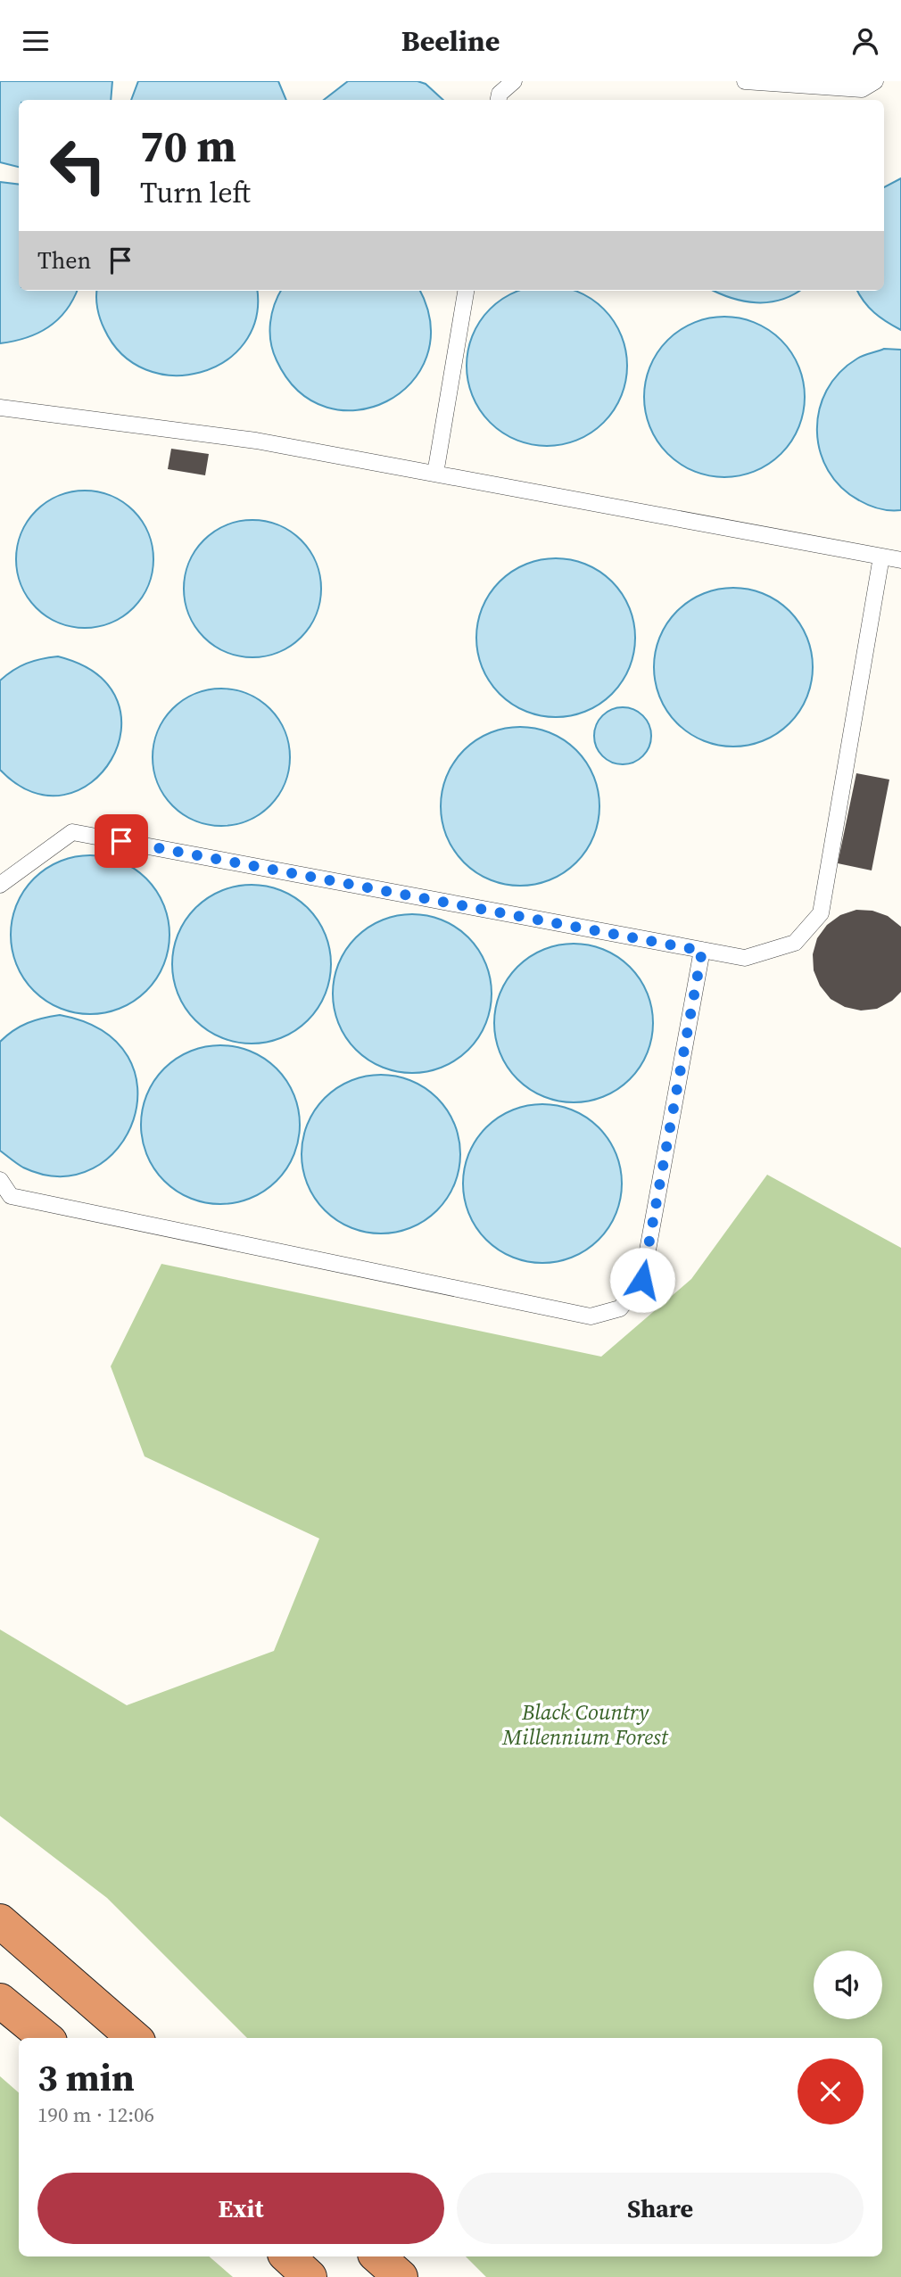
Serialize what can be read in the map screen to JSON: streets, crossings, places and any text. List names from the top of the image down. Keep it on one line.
{"parks":["Black Country Millennium Forest"],"page":{"header":"Beeline","turn":["70 m","Turn left"],"then":"Then","heading":["3 min","190 m · 12:06"],"buttons":["Exit","Share"]}}
